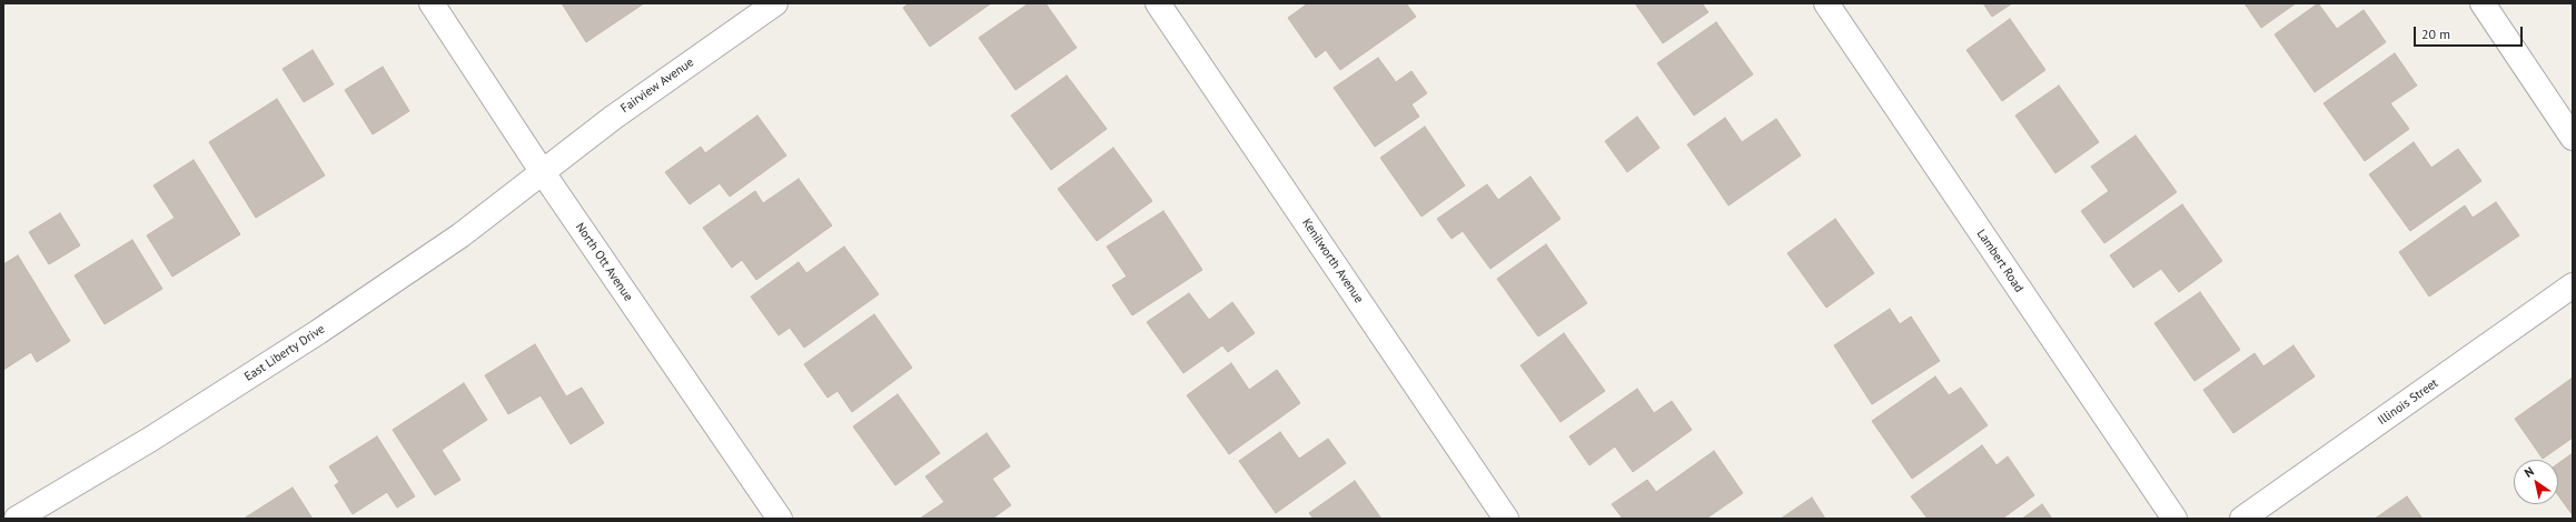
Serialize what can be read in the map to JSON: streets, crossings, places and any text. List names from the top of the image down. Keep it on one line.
{"streets":{"street":["Fairview Avenue","Kenilworth Avenue","Lambert Road","North Ott Avenue","East Liberty Drive","Illinois Street"]},"crossings":[["Fairview Avenue","North Ott Avenue"],["Fairview Avenue","East Liberty Drive"],["North Ott Avenue","East Liberty Drive"]],"scale_bar":"20 m","north":"top left"}
